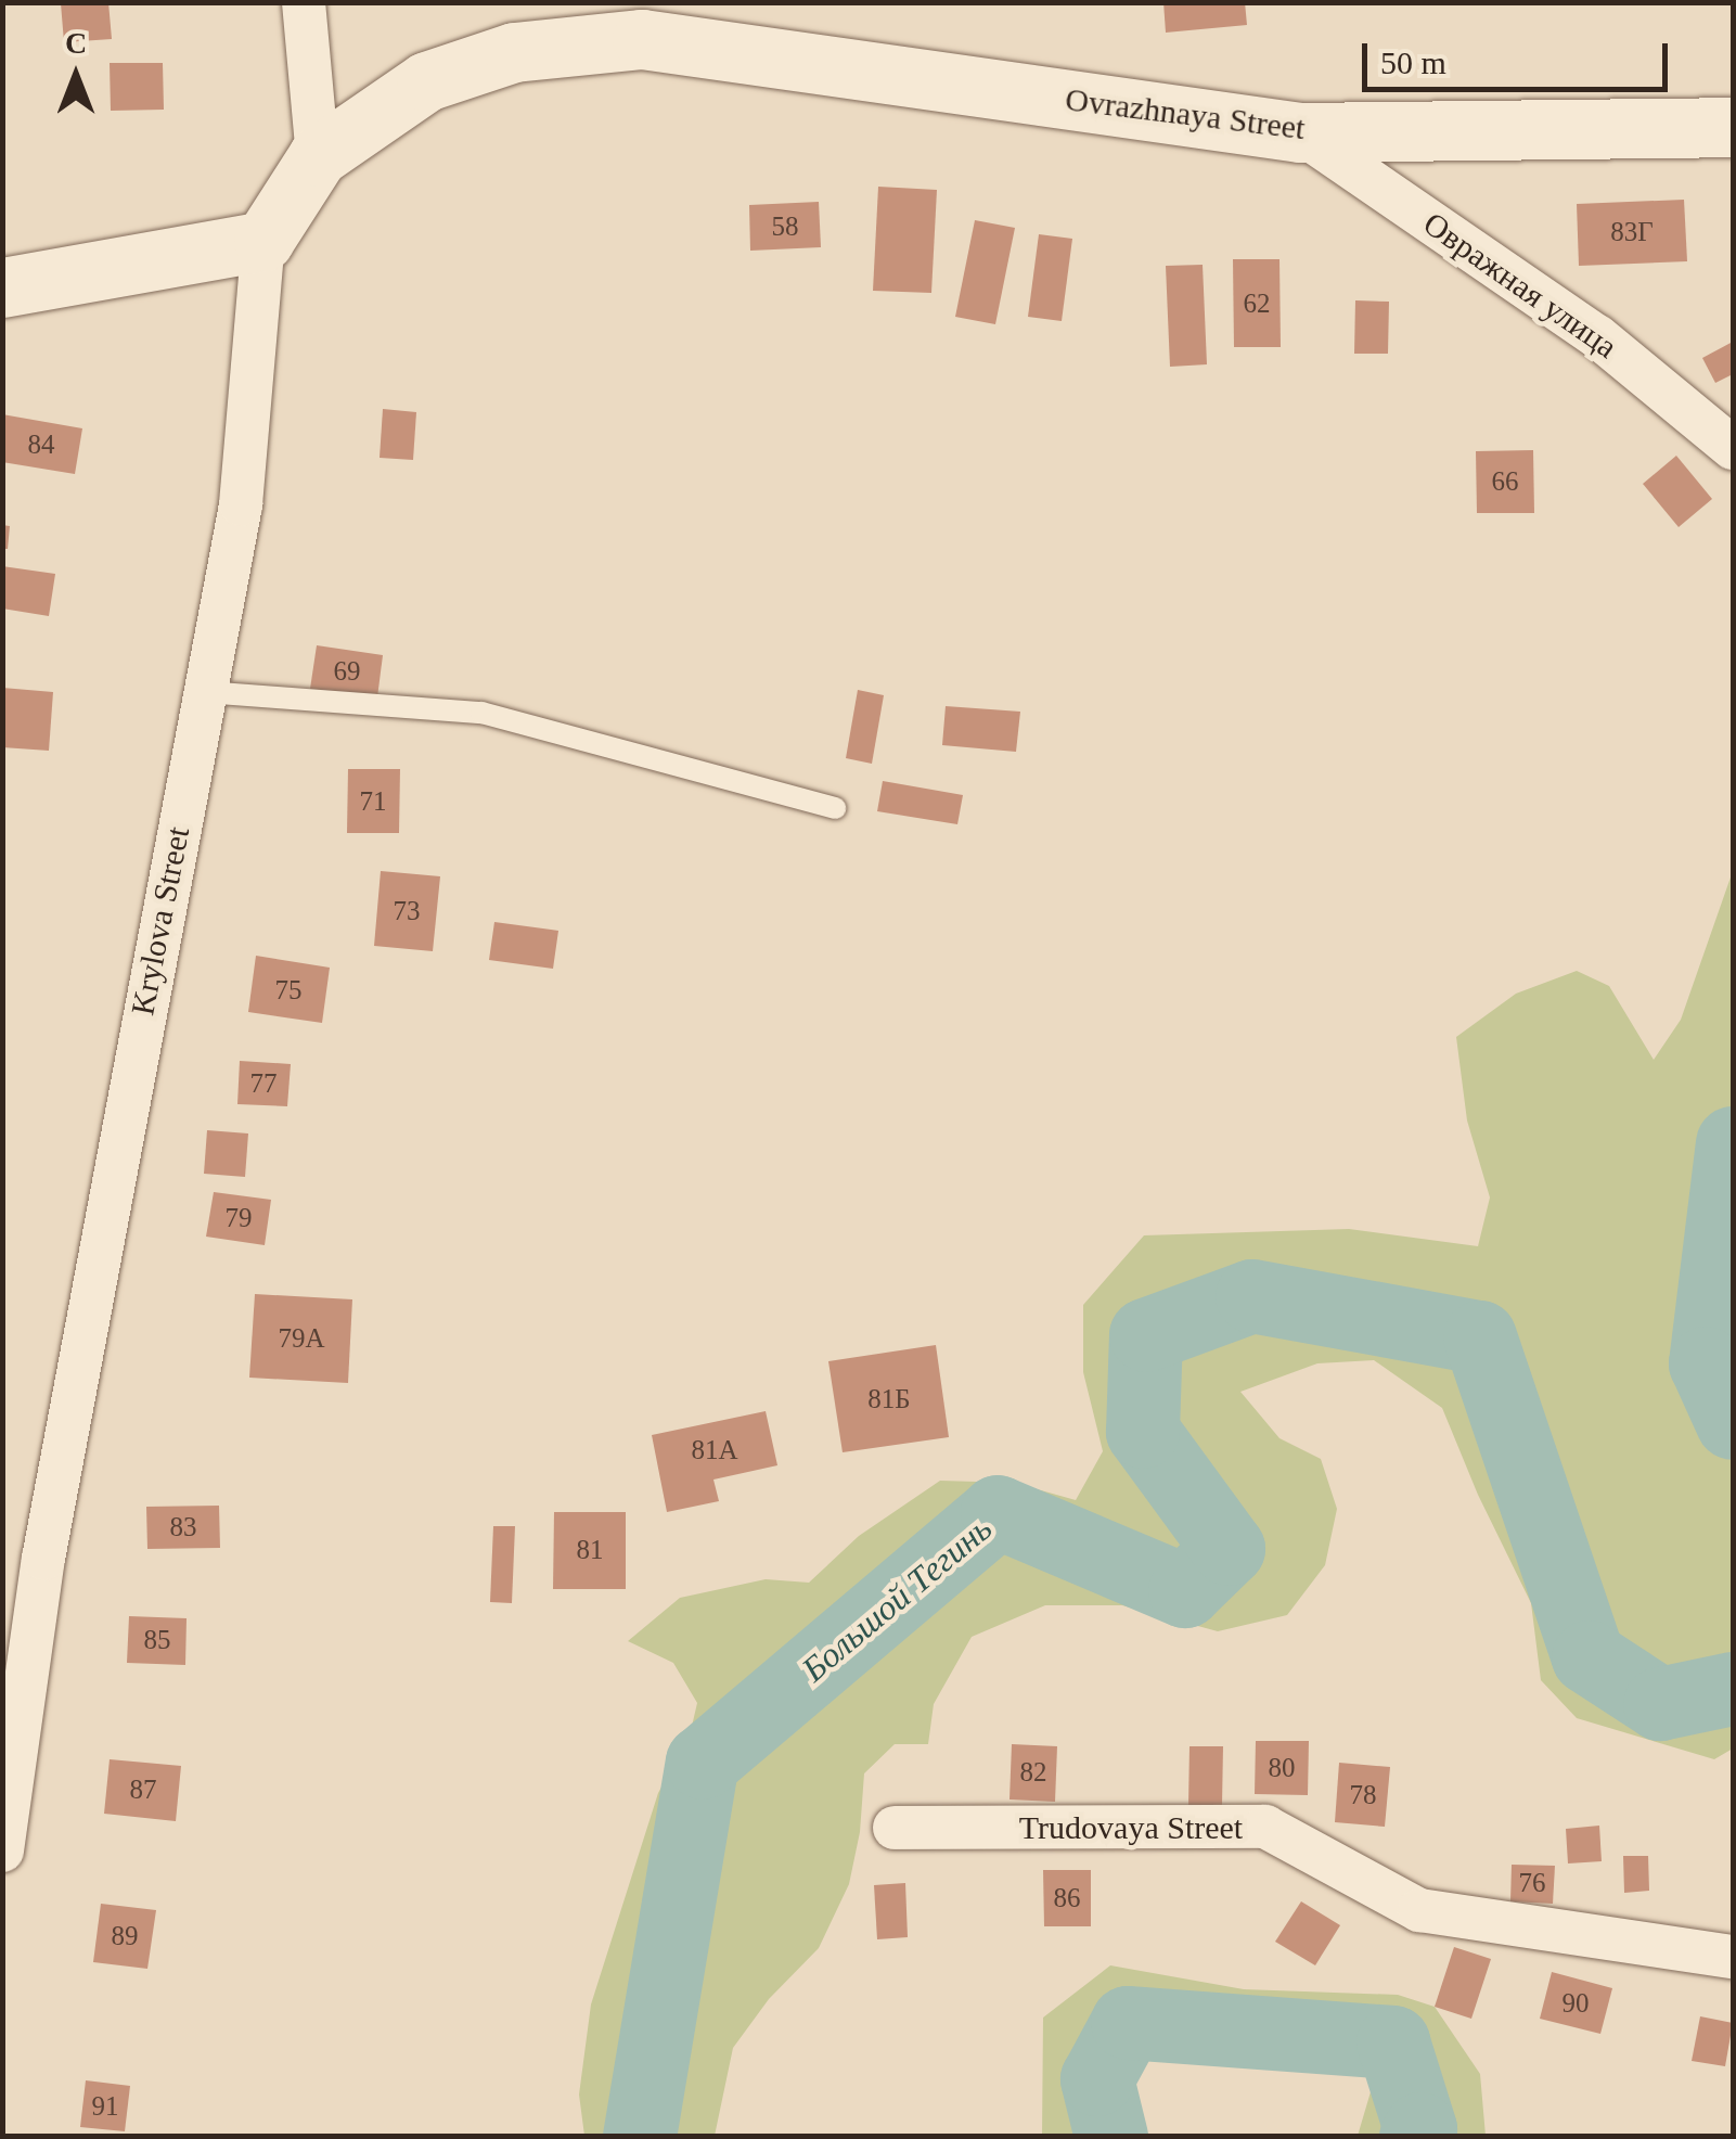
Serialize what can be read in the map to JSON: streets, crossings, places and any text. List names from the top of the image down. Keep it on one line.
{"streets":{"street":["Ovrazhnaya Street","Овражная улица","Krylova Street","Trudovaya Street"]},"crossings":[["Ovrazhnaya Street","Овражная улица"],["Ovrazhnaya Street","Krylova Street"]],"water":["Большой Тегинь"],"house_numbers":["58","83Г","62","84","66","69","71","73","75","77","79","79А","81Б","81А","83","81","85","80","82","87","78","76","86","89","90","91"],"scale_bar":"50 m","north":"top"}
